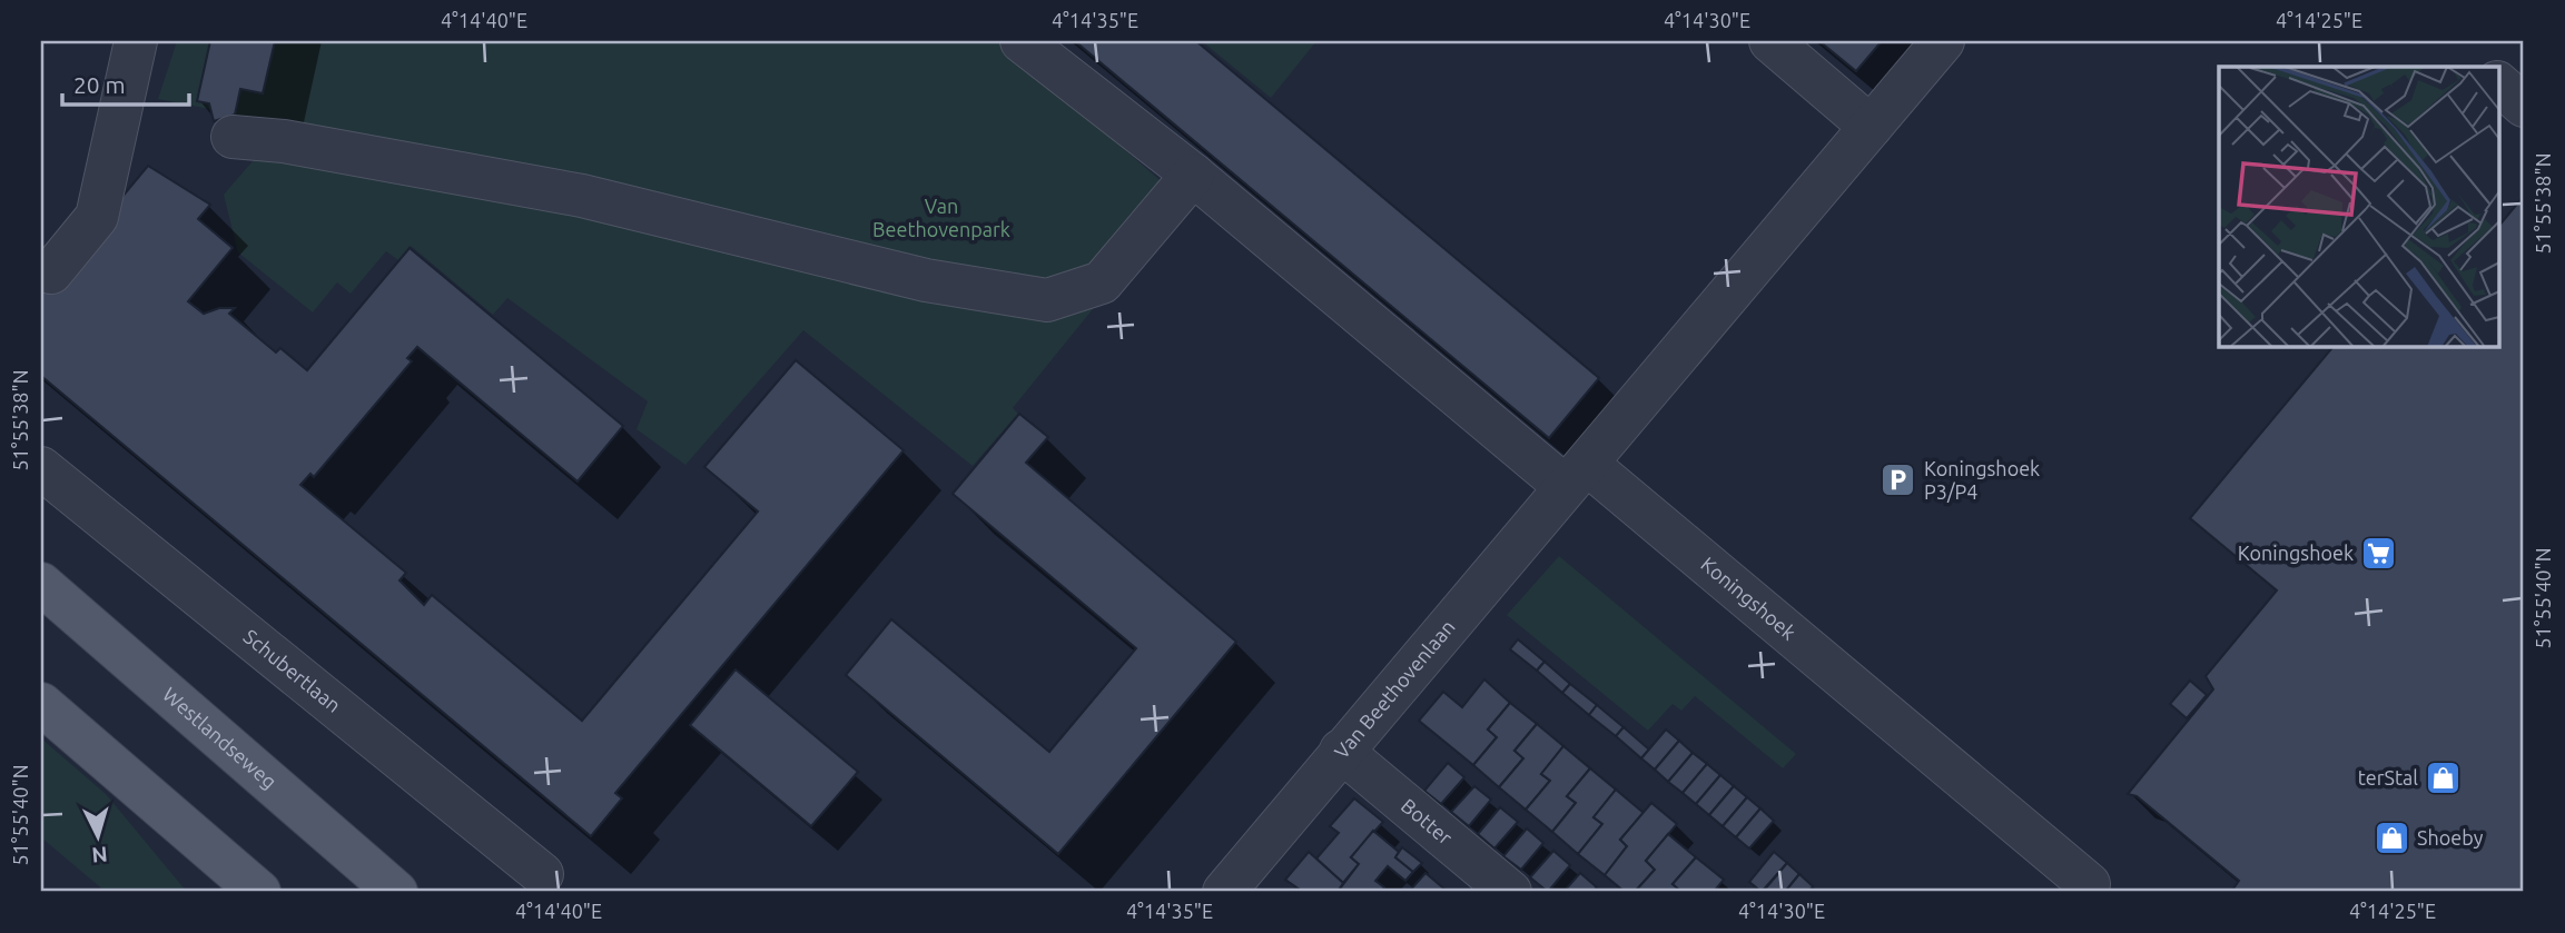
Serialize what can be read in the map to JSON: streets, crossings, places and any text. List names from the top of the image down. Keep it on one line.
{"streets":{"main road":["Westlandseweg"],"street":["Koningshoek","Schubertlaan","Van Beethovenlaan","Botter"]},"crossings":[["Koningshoek","Van Beethovenlaan"],["Van Beethovenlaan","Botter"]],"parks":["Van Beethovenpark"],"places":{"parking":["Koningshoek P3/P4"],"supermarket":["Koningshoek"],"shop":["terStal","Shoeby"]},"scale_bar":"20 m","north":"bottom","coordinates":["4°14'40\"E","4°14'35\"E","4°14'30\"E","4°14'25\"E","51°55'38\"N","51°55'40\"N"]}
